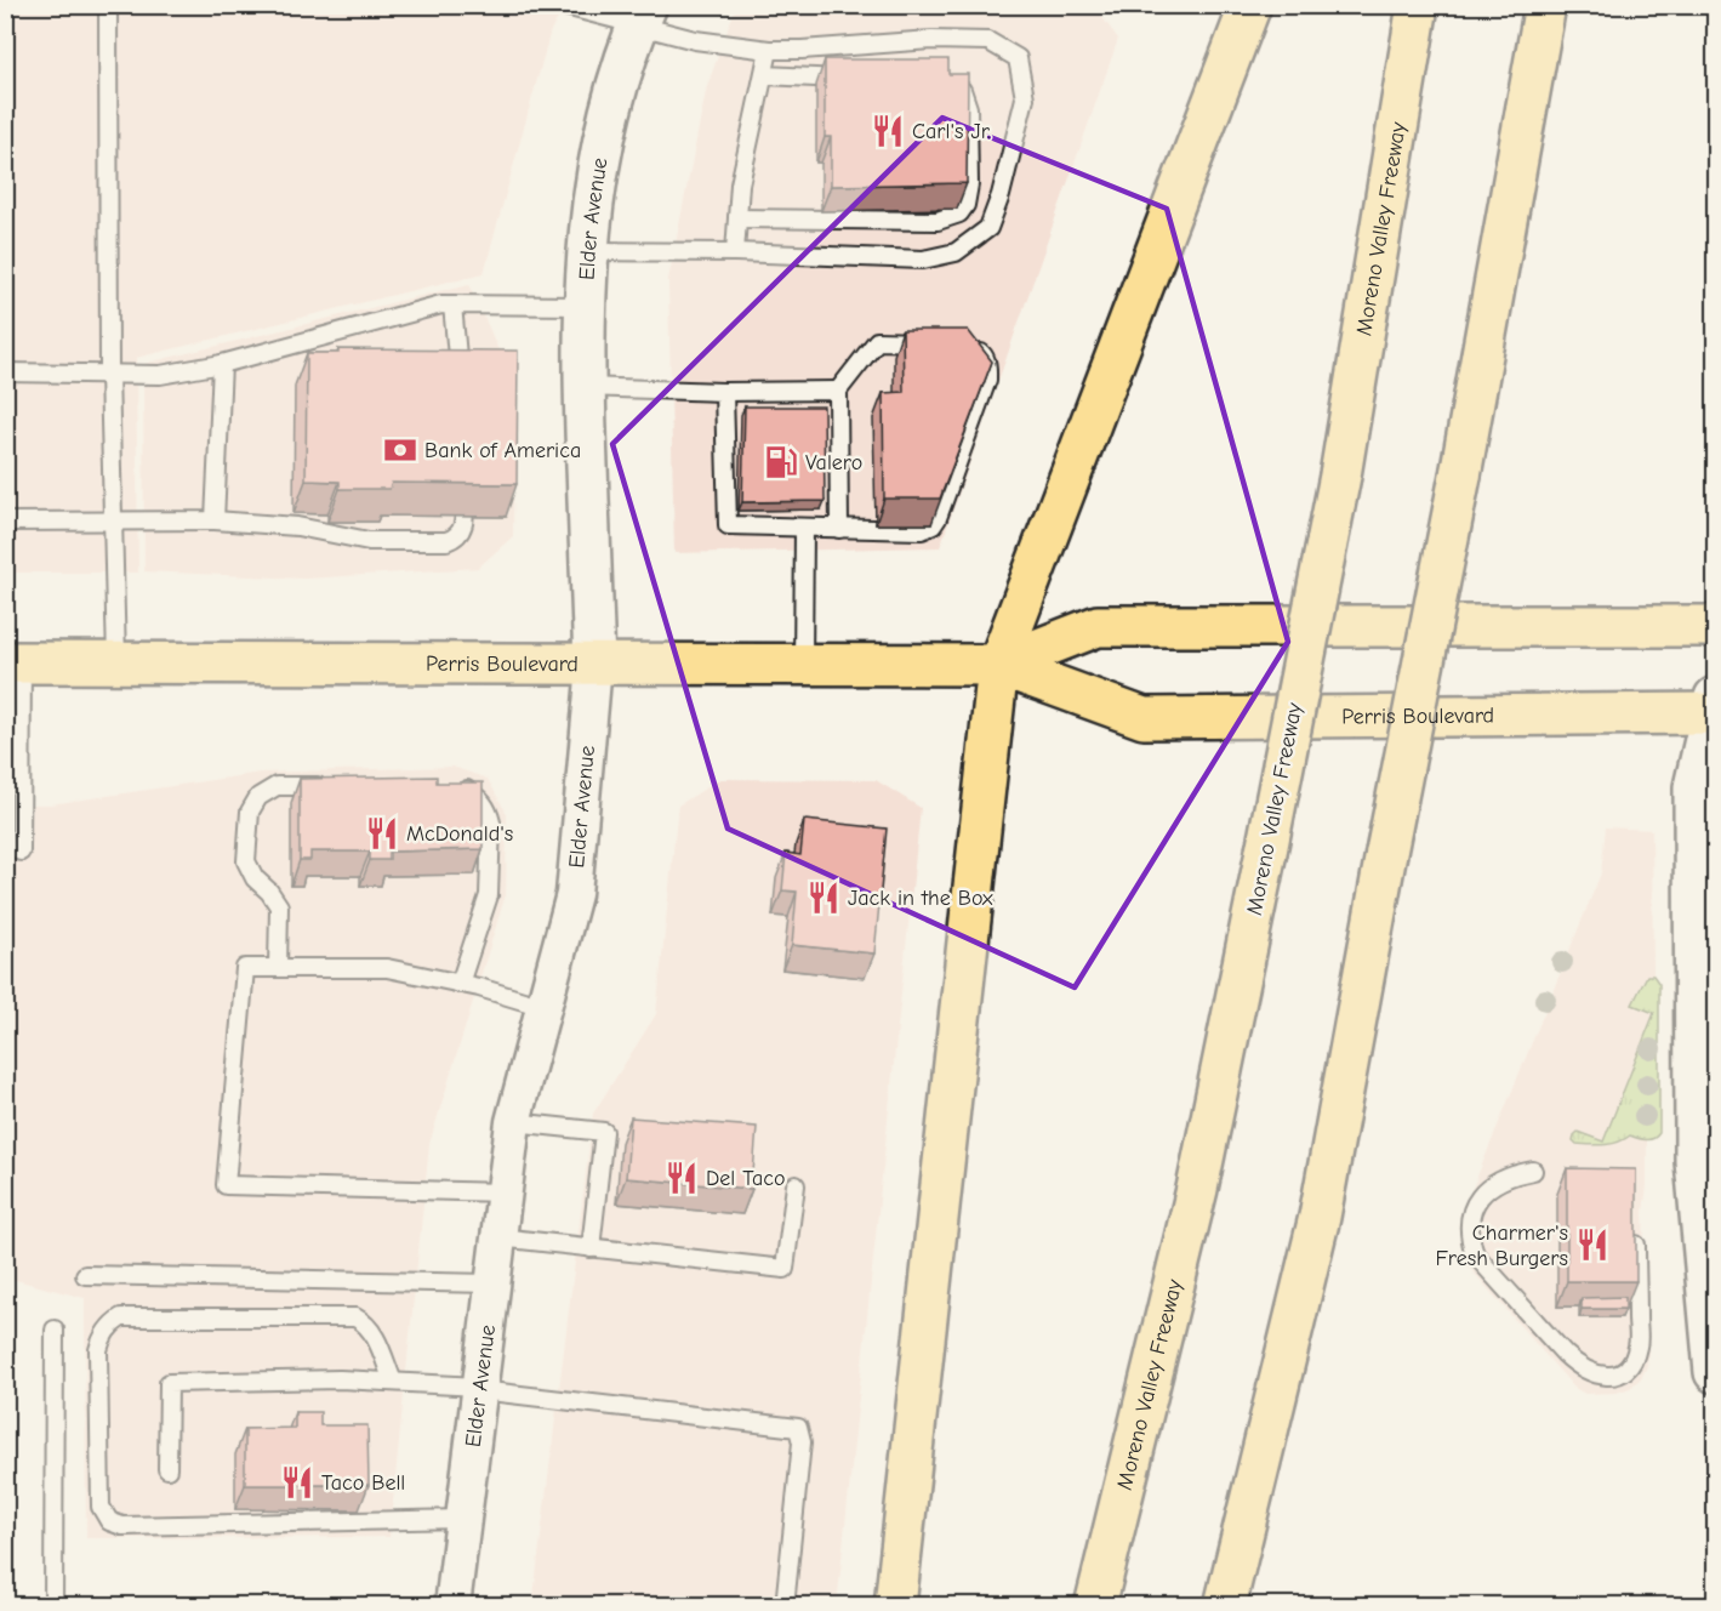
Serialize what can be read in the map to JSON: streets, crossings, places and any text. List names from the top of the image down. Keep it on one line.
{"streets":{"main road":["Moreno Valley Freeway","Perris Boulevard"],"street":["Elder Avenue"]},"crossings":[["Elder Avenue","Perris Boulevard"]],"places":{"restaurant":["Carl's Jr.","McDonald's","Jack in the Box","Del Taco","Charmer's Fresh Burgers","Taco Bell"],"bank":["Bank of America"],"fuel station":["Valero"]}}
